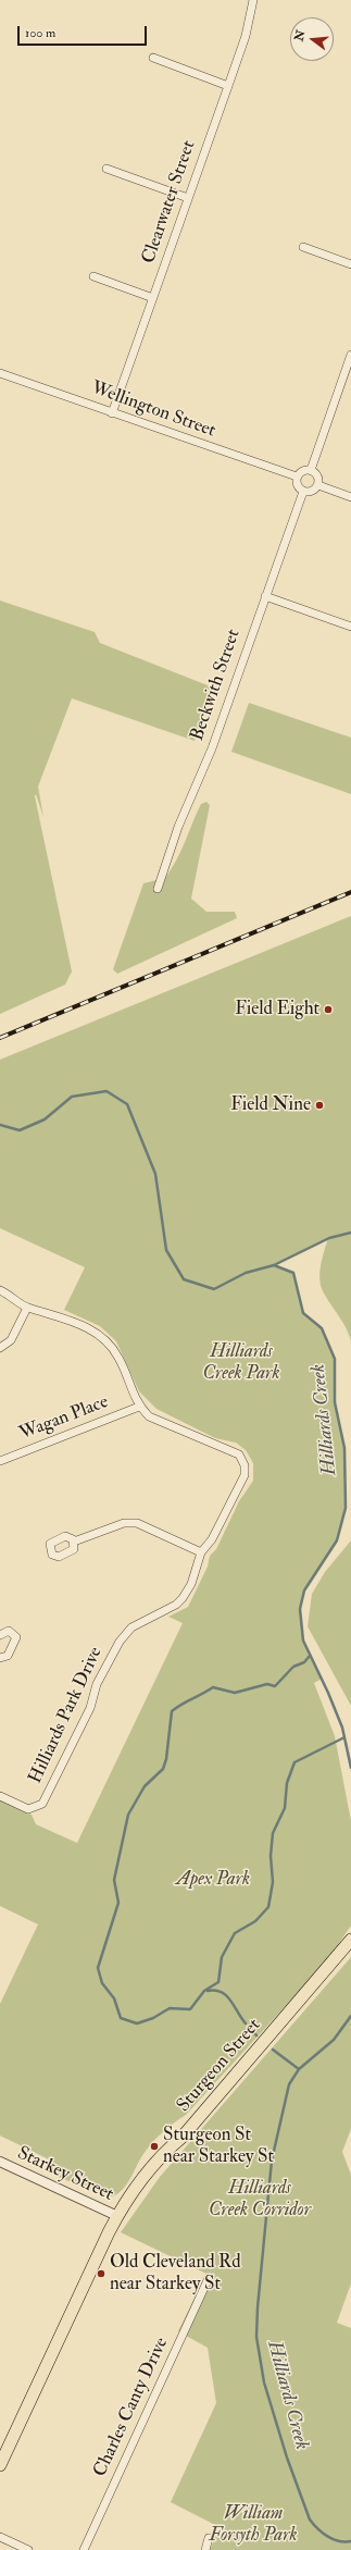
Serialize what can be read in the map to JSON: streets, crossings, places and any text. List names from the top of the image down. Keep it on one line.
{"streets":{"main road":["Sturgeon Street"],"street":["Clearwater Street","Wellington Street","Beckwith Street","Wagan Place","Hilliards Park Drive","Starkey Street","Charles Canty Drive"]},"crossings":[["Clearwater Street","Wellington Street"],["Wellington Street","Beckwith Street"],["Wagan Place","Hilliards Park Drive"],["Sturgeon Street","Starkey Street"]],"water":["Hilliards Creek"],"parks":["Hilliards Creek Park","Apex Park","Hilliards Creek Corridor","William Forsyth Park"],"places":["Field Eight","Field Nine","Sturgeon St near Starkey St","Old Cleveland Rd near Starkey St"],"scale_bar":"100 m","north":"left"}
